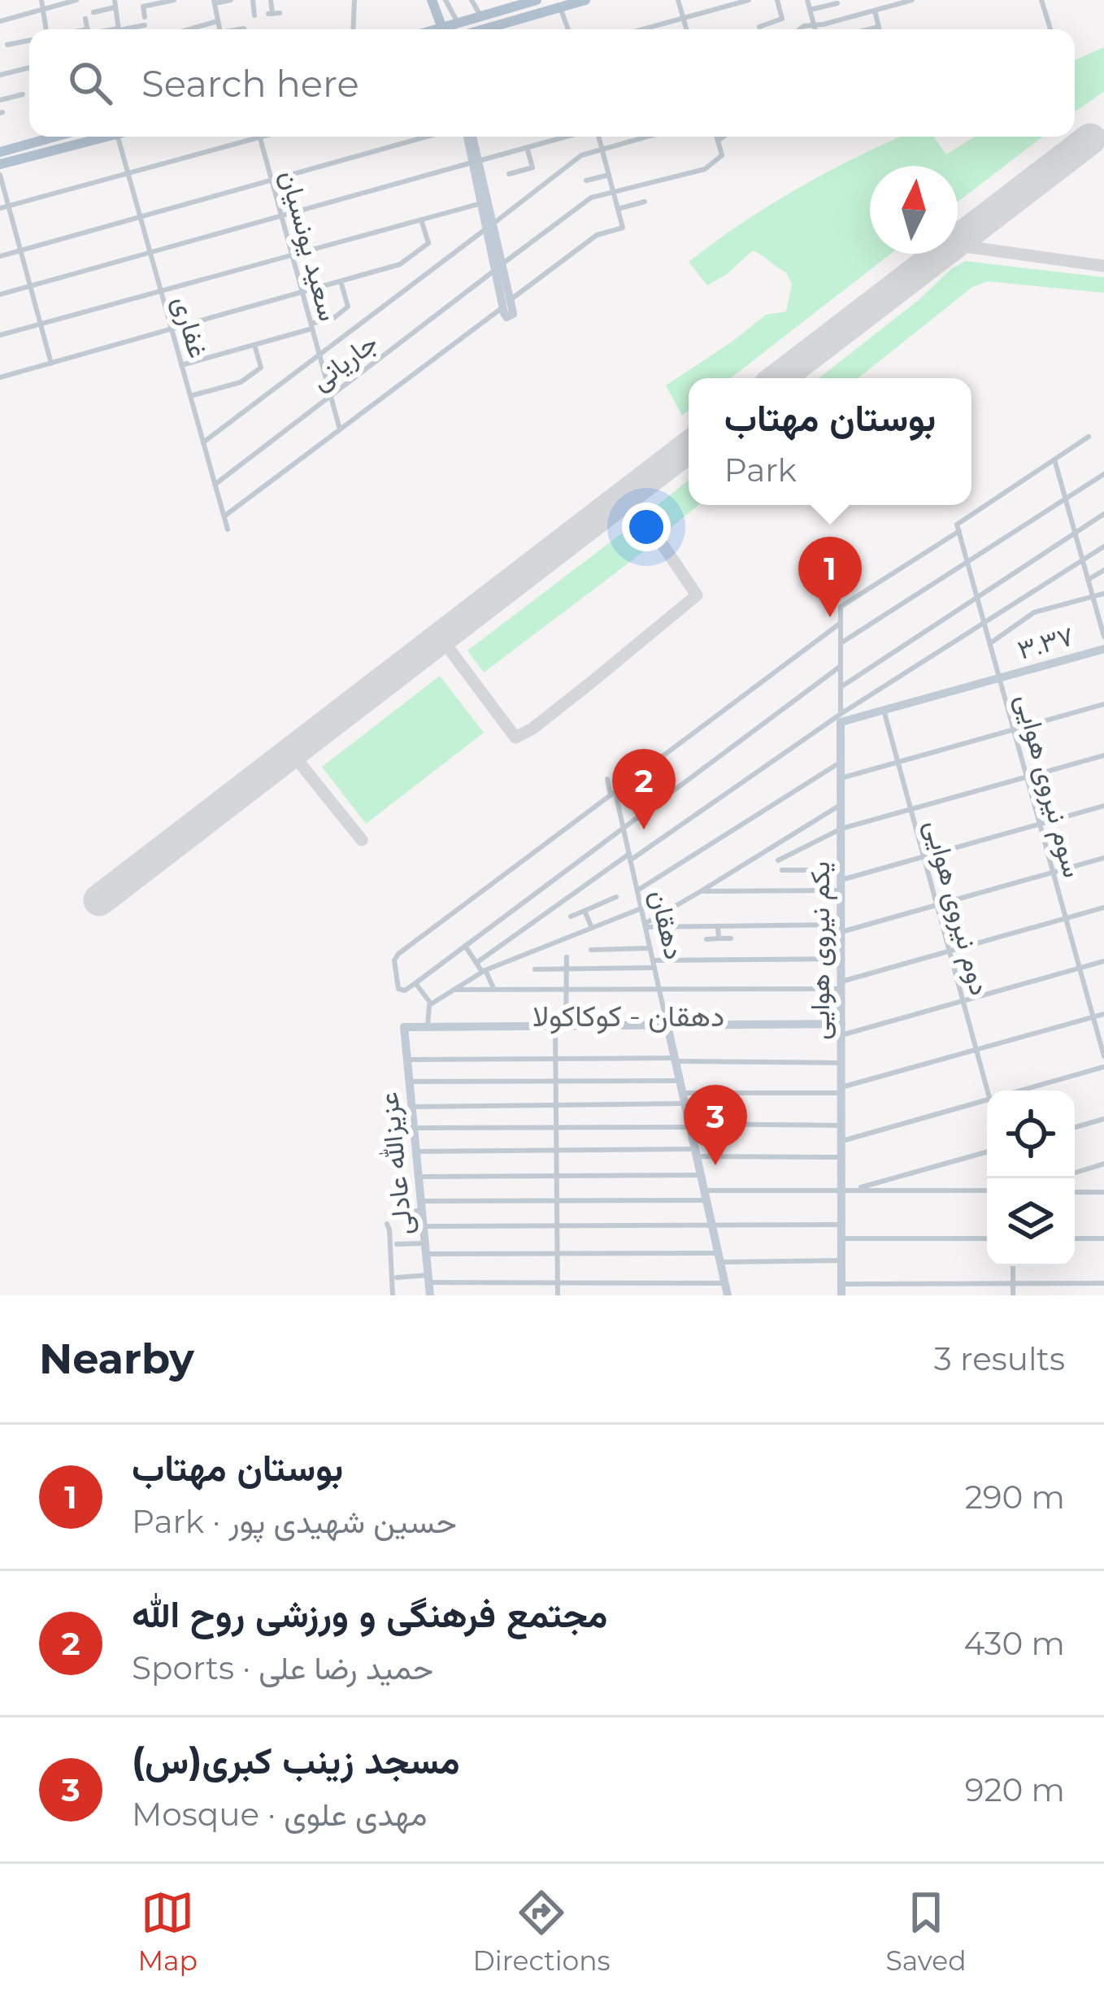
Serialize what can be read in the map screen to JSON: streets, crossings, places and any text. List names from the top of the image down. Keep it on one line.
{"streets":{"main road":["۳.۳۷","دهقان","یکم نیروی هوایی","عزیزالله عادلی"],"street":["سعید یونسیان","غفاری","جاریانی","سوم نیروی هوایی","دوم نیروی هوایی"]},"crossings":[["سعید یونسیان","جاریانی"],["غفاری","جاریانی"],["۳.۳۷","سوم نیروی هوایی"],["۳.۳۷","دوم نیروی هوایی"],["۳.۳۷","یکم نیروی هوایی"],["سوم نیروی هوایی","یکم نیروی هوایی"]],"districts":["دهقان - کوکاکولا"],"north":"top","page":{"search":"Search here","popup":["بوستان مهتاب","Park"],"pins":["1","2","3"],"heading":["Nearby","3 results"],"list":[{"mark":"1","name":"بوستان مهتاب","note":"Park · حسین شهیدی پور","value":"290 m"},{"mark":"2","name":"مجتمع فرهنگی و ورزشی روح الله","note":"Sports · حمید رضا علی","value":"430 m"},{"mark":"3","name":"مسجد زینب کبری(س)","note":"Mosque · مهدی علوی","value":"920 m"}],"nav":["Map","Directions","Saved"]}}
